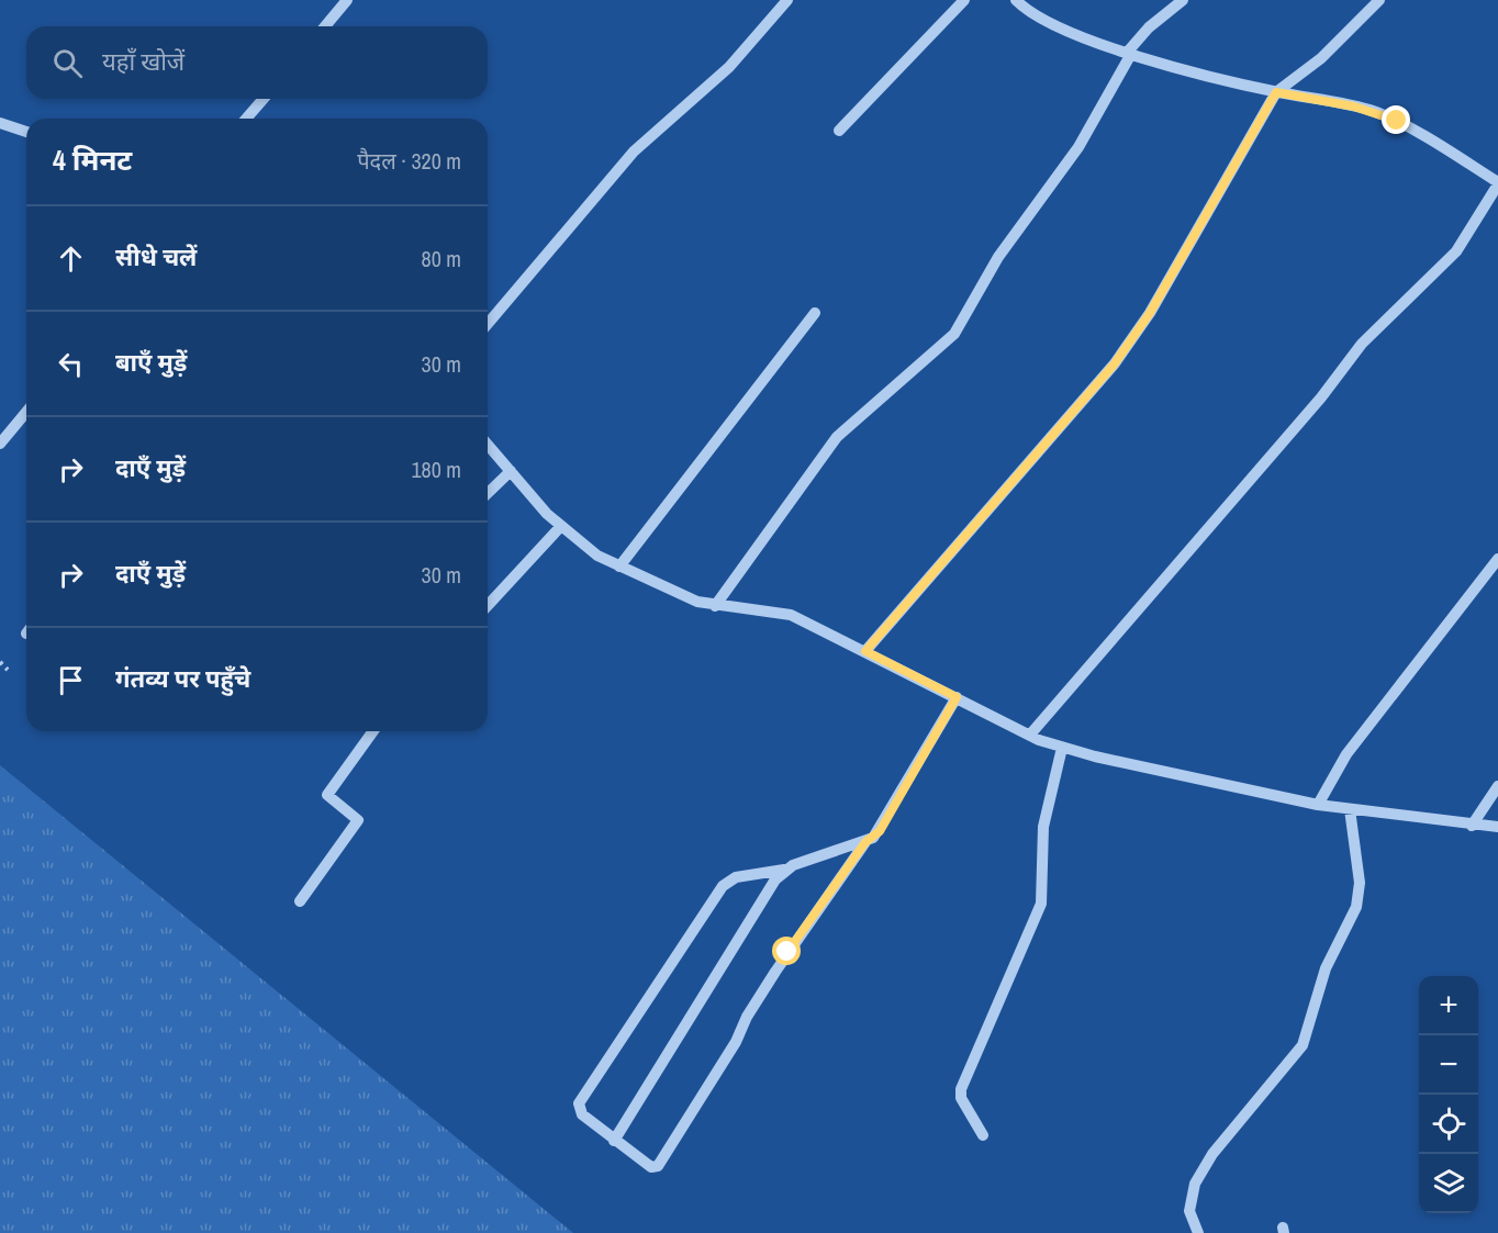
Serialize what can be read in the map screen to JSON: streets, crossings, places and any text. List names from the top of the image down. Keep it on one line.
{"page":{"search":"यहाँ खोजें","heading":["4 मिनट","पैदल · 320 m"],"list":[["सीधे चलें","80 m"],["बाएँ मुड़ें","30 m"],["दाएँ मुड़ें","180 m"],["दाएँ मुड़ें","30 m"],"गंतव्य पर पहुँचे"],"map_buttons":["+","−"]}}
